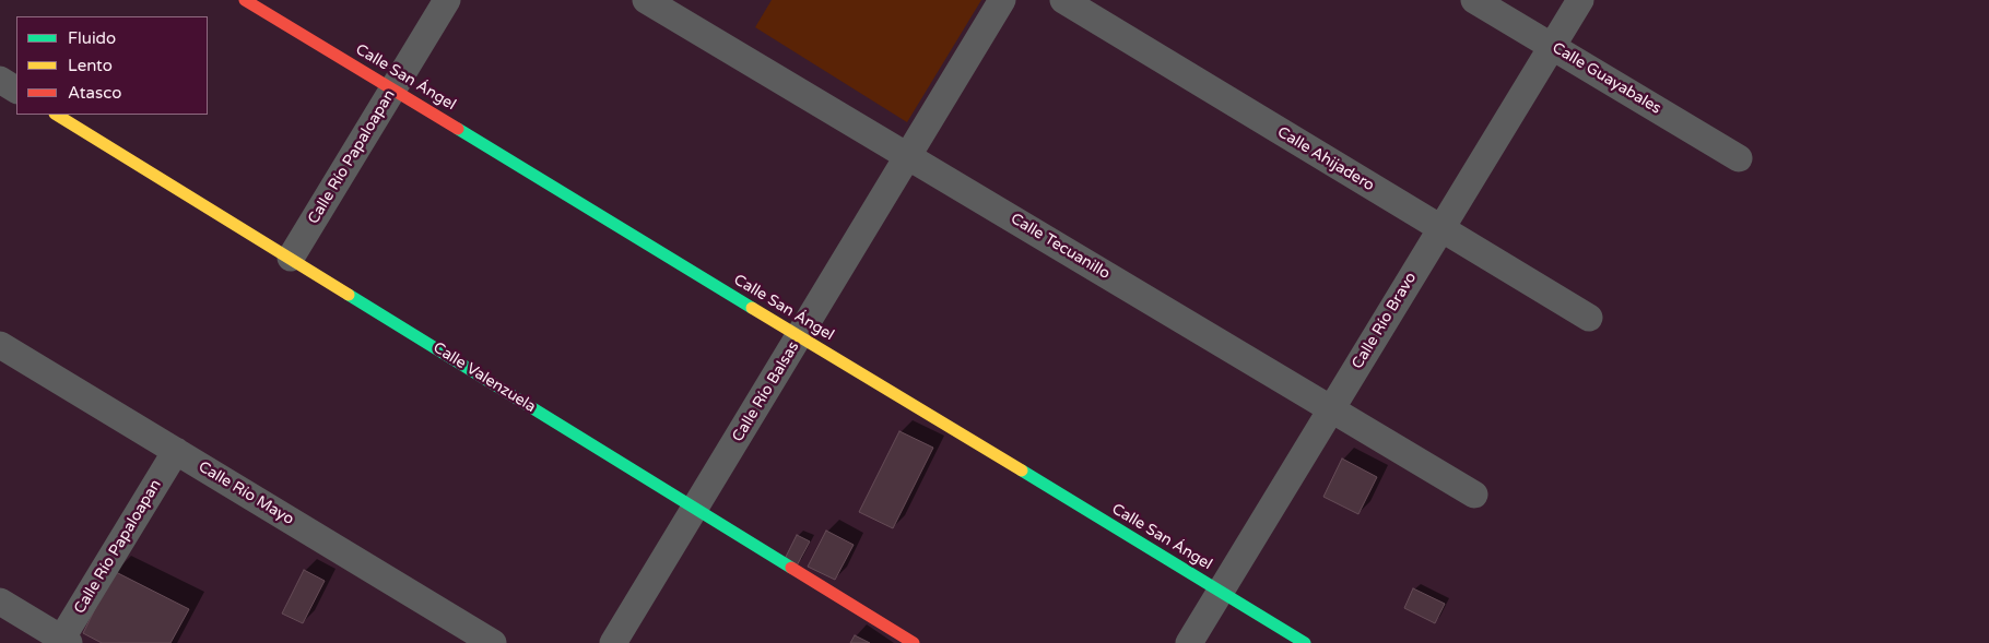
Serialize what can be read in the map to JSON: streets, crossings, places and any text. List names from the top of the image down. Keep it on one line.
{"streets":{"street":["Calle San Ángel","Calle Guayabales","Calle Río Papaloapan","Calle Ahijadero","Calle Tecuanillo","Calle Río Bravo","Calle Valenzuela","Calle Río Balsas","Calle Río Mayo"]},"crossings":[["Calle San Ángel","Calle Río Papaloapan"],["Calle San Ángel","Calle Río Bravo"],["Calle San Ángel","Calle Río Balsas"],["Calle Guayabales","Calle Río Bravo"],["Calle Río Papaloapan","Calle Valenzuela"],["Calle Río Papaloapan","Calle Río Mayo"],["Calle Ahijadero","Calle Río Bravo"],["Calle Tecuanillo","Calle Río Bravo"],["Calle Tecuanillo","Calle Río Balsas"],["Calle Valenzuela","Calle Río Balsas"]],"legend":["Fluido","Lento","Atasco"]}
